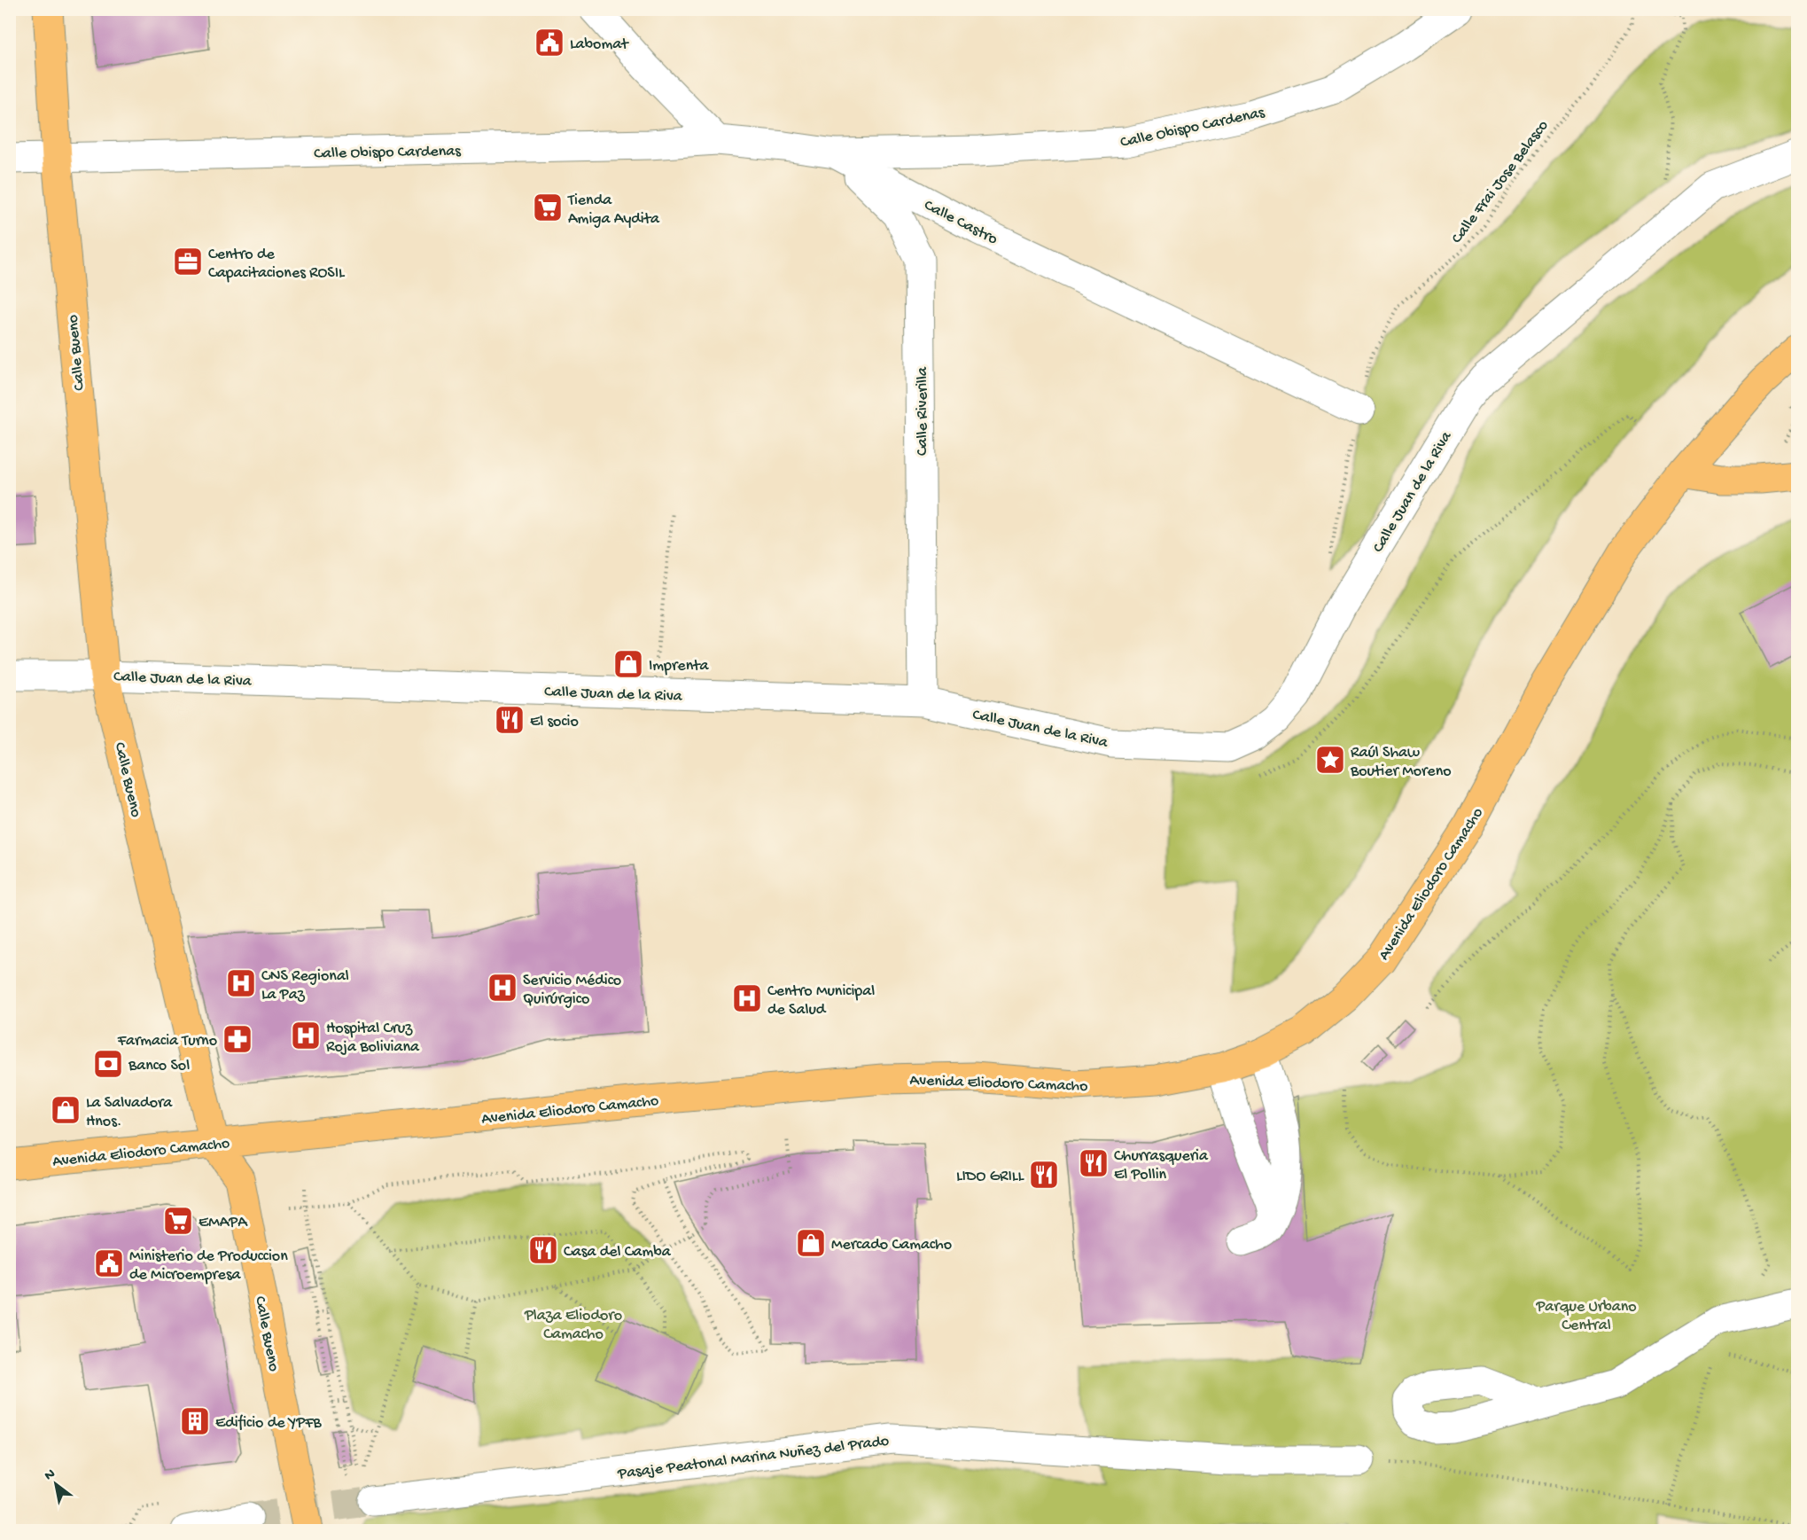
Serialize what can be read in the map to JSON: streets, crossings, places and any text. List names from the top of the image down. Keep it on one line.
{"streets":{"main road":["Calle Bueno","Avenida Eliodoro Camacho"],"street":["Calle Obispo Cardenas","Calle Castro","Calle Riverilla","Calle Juan de la Riva","Pasaje Peatonal Marina Nuñez del Prado"],"path":["Calle Frai Jose Belasco"]},"crossings":[["Calle Obispo Cardenas","Calle Castro"],["Calle Obispo Cardenas","Calle Bueno"],["Calle Obispo Cardenas","Calle Riverilla"],["Calle Frai Jose Belasco","Calle Castro"],["Calle Frai Jose Belasco","Calle Juan de la Riva"],["Calle Castro","Calle Riverilla"],["Calle Bueno","Calle Juan de la Riva"],["Calle Bueno","Avenida Eliodoro Camacho"],["Calle Riverilla","Calle Juan de la Riva"]],"parks":["Parque Urbano Central","Plaza Eliodoro Camacho"],"places":{"public building":["Labomat","Ministerio de Produccion de Microempresa"],"supermarket":["Tienda Amiga Aydita","EMAPA"],"office":["Centro de Capacitaciones ROSIL"],"shop":["Imprenta","La Salvadora Hnos.","Mercado Camacho"],"restaurant":["El socio","Churrasqueria El Pollin","LIDO GRILL","Casa del Camba"],"place":["Raúl Shaw Boutier Moreno"],"hospital":["CNS Regional La Paz","Servicio Médico Quirúrgico","Centro Municipal de Salud","Hospital Cruz Roja Boliviana"],"pharmacy":["Farmacia Turno"],"bank":["Banco Sol"],"building":["Edificio de YPFB"]},"north":"top left"}
